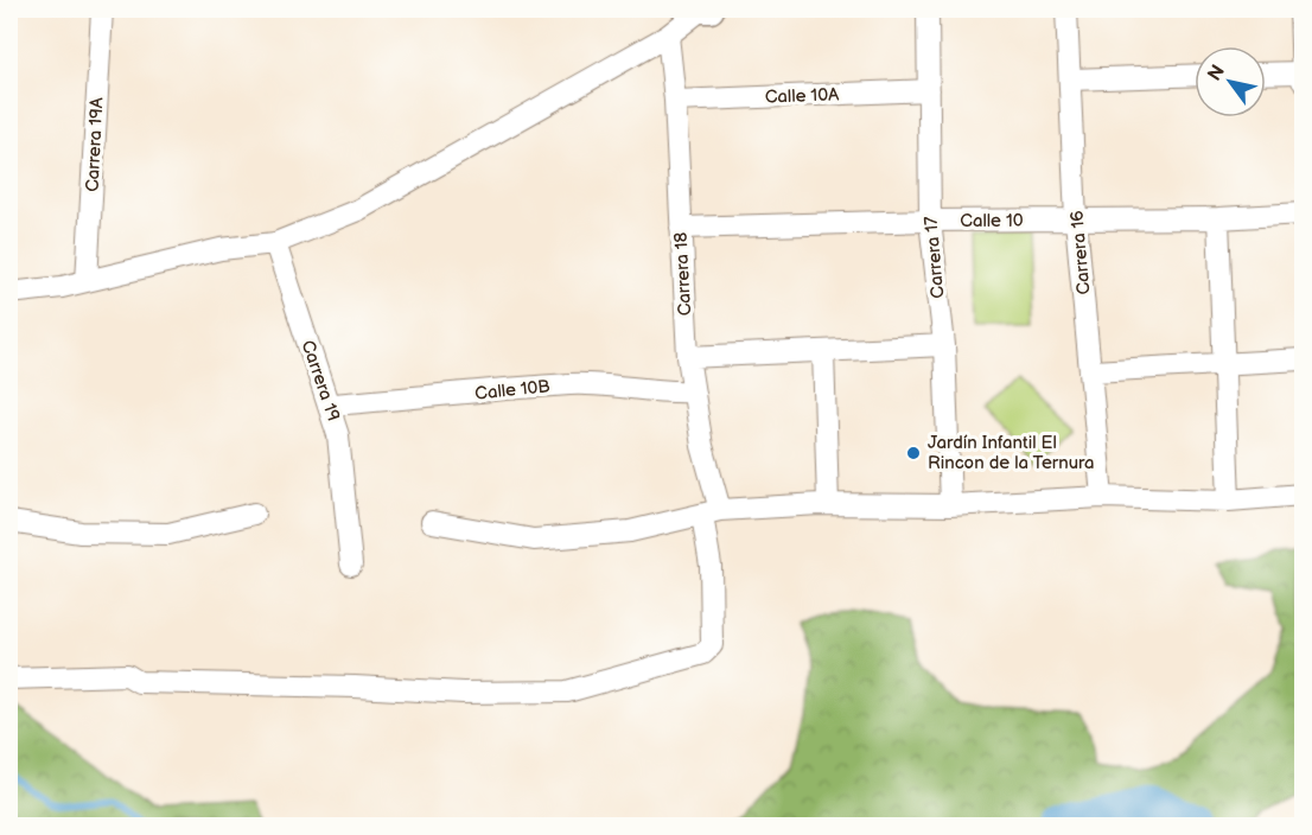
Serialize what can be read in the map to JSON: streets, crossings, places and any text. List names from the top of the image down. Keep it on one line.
{"streets":{"street":["Calle 10A","Carrera 19A","Calle 10","Carrera 16","Carrera 17","Carrera 18","Carrera 19","Calle 10B"]},"crossings":[["Calle 10A","Carrera 17"],["Calle 10A","Carrera 18"],["Calle 10","Carrera 16"],["Calle 10","Carrera 17"],["Calle 10","Carrera 18"],["Carrera 18","Calle 10B"],["Carrera 19","Calle 10B"]],"places":["Jardín Infantil El Rincon de la Ternura"],"north":"top left"}
